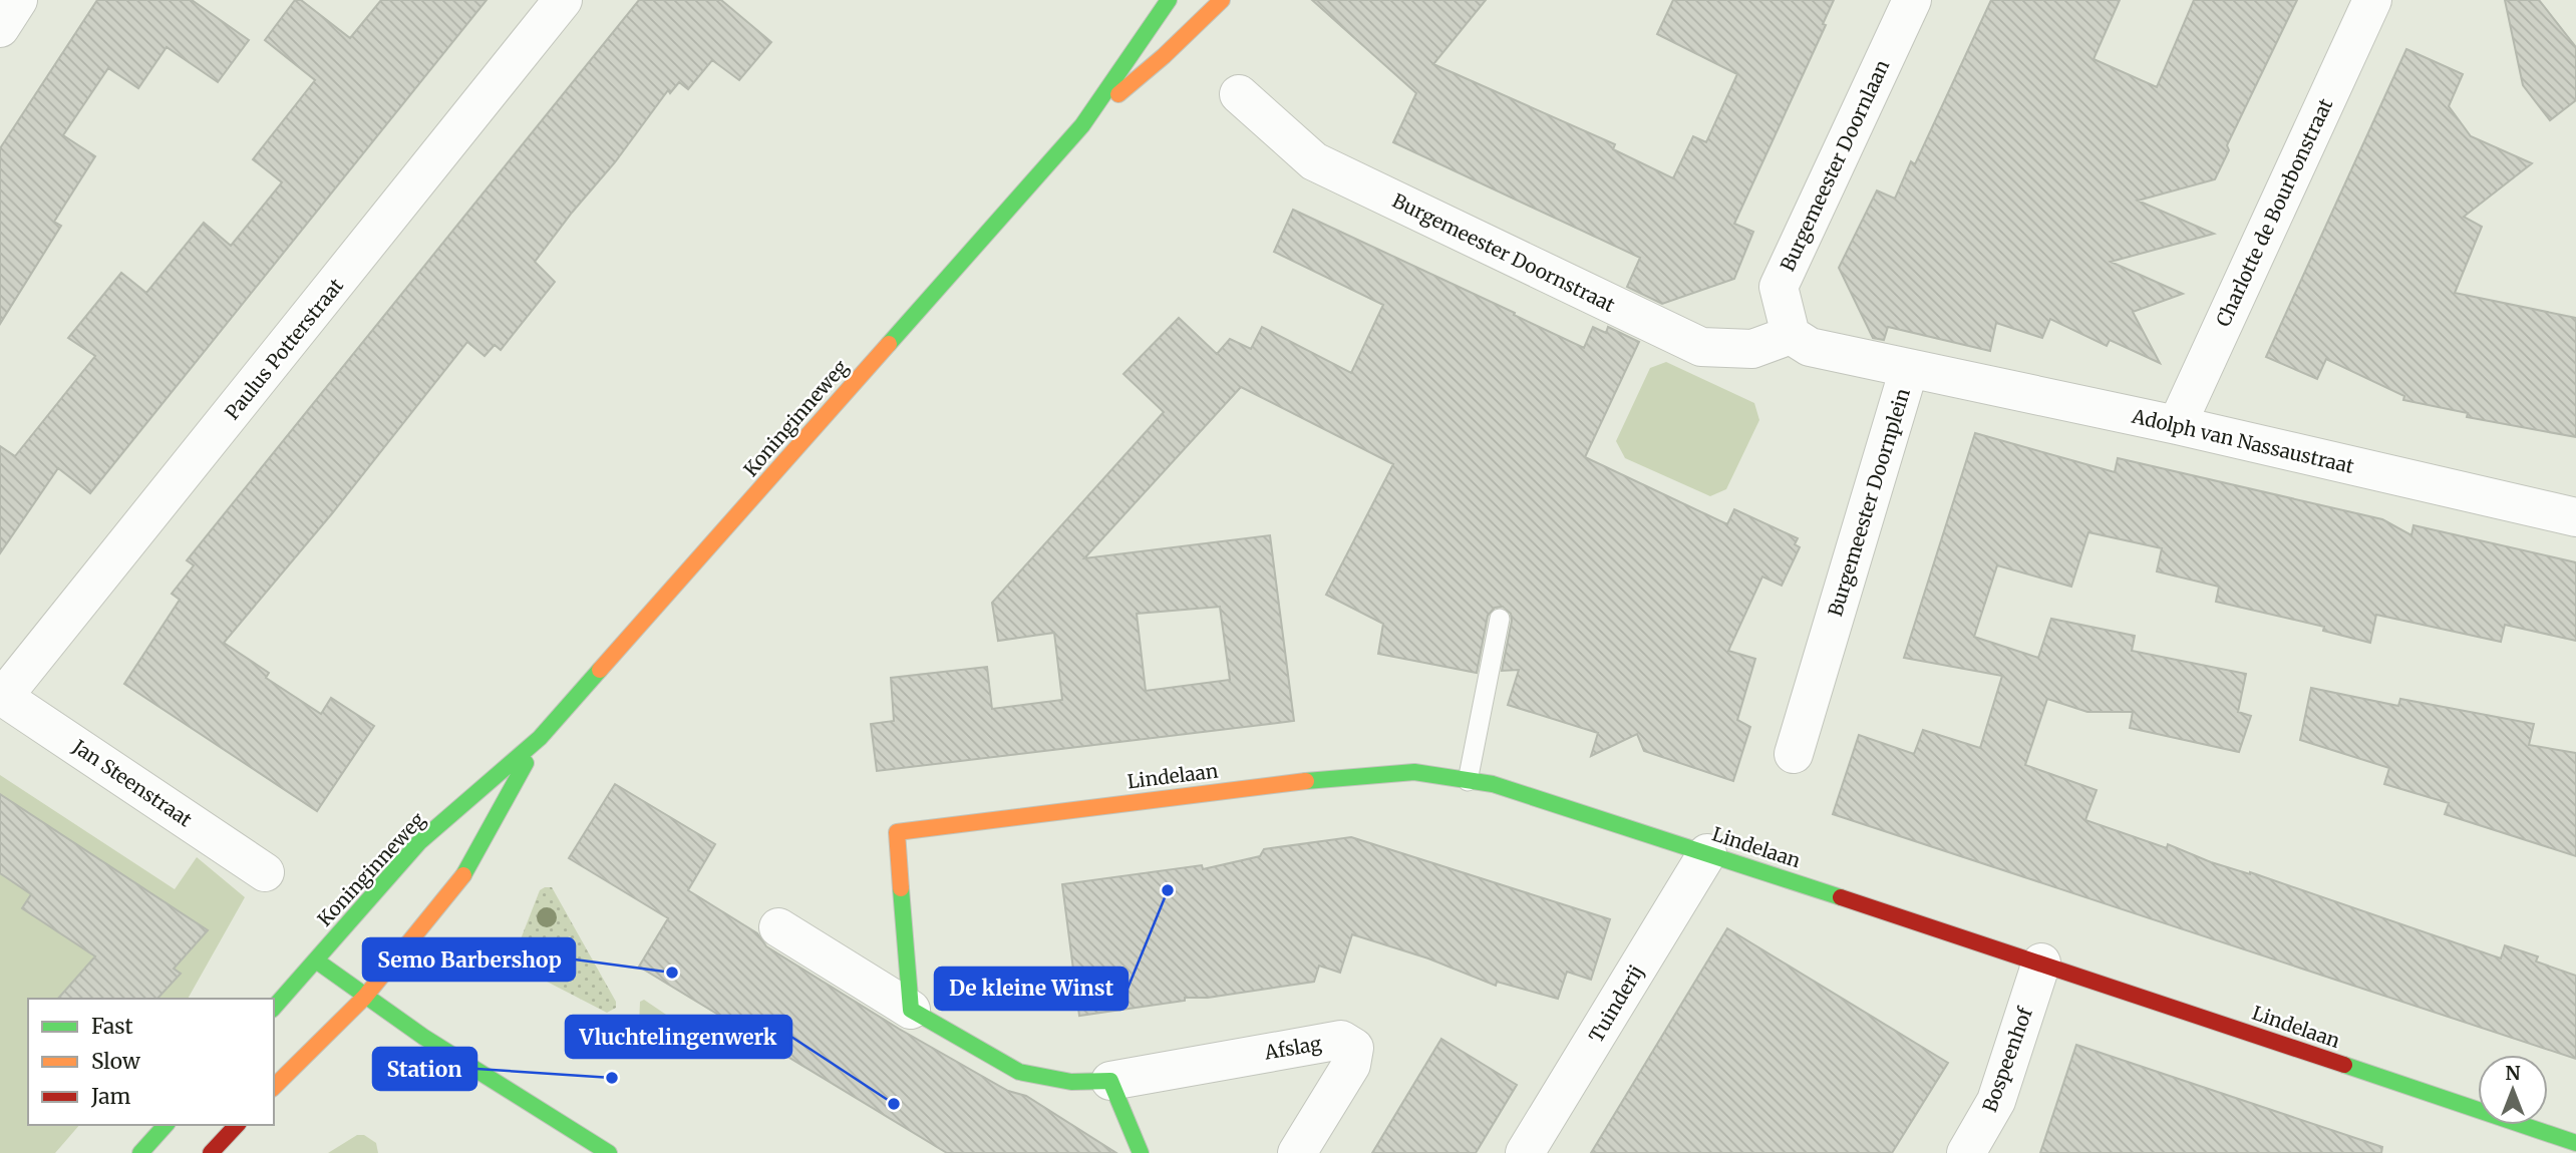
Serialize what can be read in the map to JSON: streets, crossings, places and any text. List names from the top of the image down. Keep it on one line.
{"streets":{"main road":["Koninginneweg","Lindelaan","Afslag"],"street":["Burgemeester Doornlaan","Charlotte de Bourbonstraat","Burgemeester Doornstraat","Paulus Potterstraat","Adolph van Nassaustraat","Burgemeester Doornplein","Jan Steenstraat","Tuinderij","Bospeenhof"]},"crossings":[["Burgemeester Doornlaan","Burgemeester Doornstraat"],["Burgemeester Doornlaan","Burgemeester Doornplein"],["Charlotte de Bourbonstraat","Adolph van Nassaustraat"],["Burgemeester Doornstraat","Burgemeester Doornplein"],["Paulus Potterstraat","Jan Steenstraat"],["Adolph van Nassaustraat","Burgemeester Doornplein"],["Lindelaan","Tuinderij"],["Lindelaan","Afslag"],["Lindelaan","Bospeenhof"]],"places":["De kleine Winst","Semo Barbershop","Station","Vluchtelingenwerk"],"legend":["Fast","Slow","Jam"],"north":"top"}
